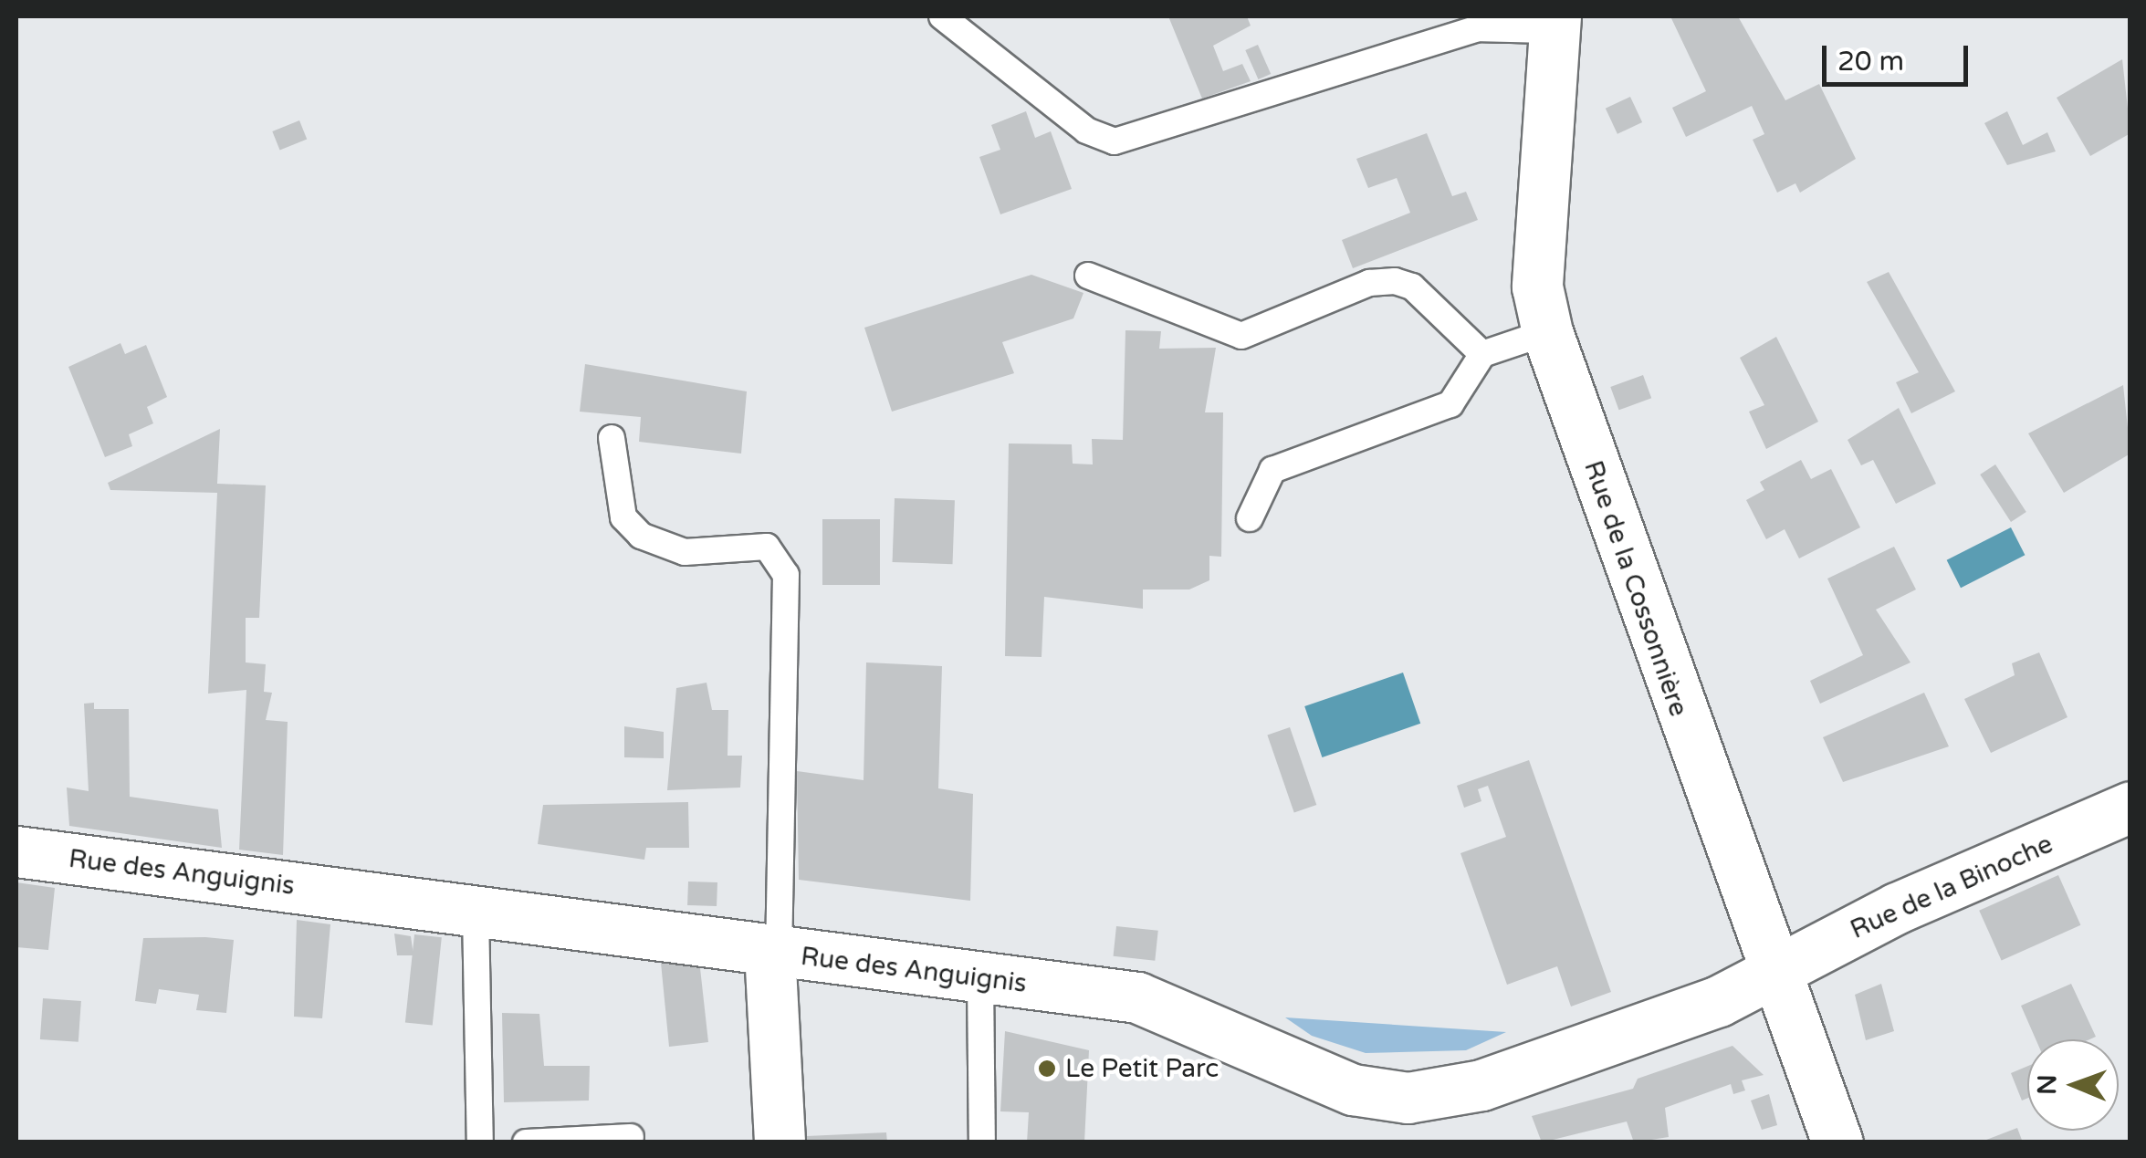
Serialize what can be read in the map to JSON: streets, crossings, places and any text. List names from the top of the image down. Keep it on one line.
{"streets":{"street":["Rue de la Cossonnière","Rue des Anguignis","Rue de la Binoche"]},"crossings":[["Rue de la Cossonnière","Rue des Anguignis"],["Rue de la Cossonnière","Rue de la Binoche"],["Rue des Anguignis","Rue de la Binoche"]],"places":["Le Petit Parc"],"scale_bar":"20 m","north":"left"}
